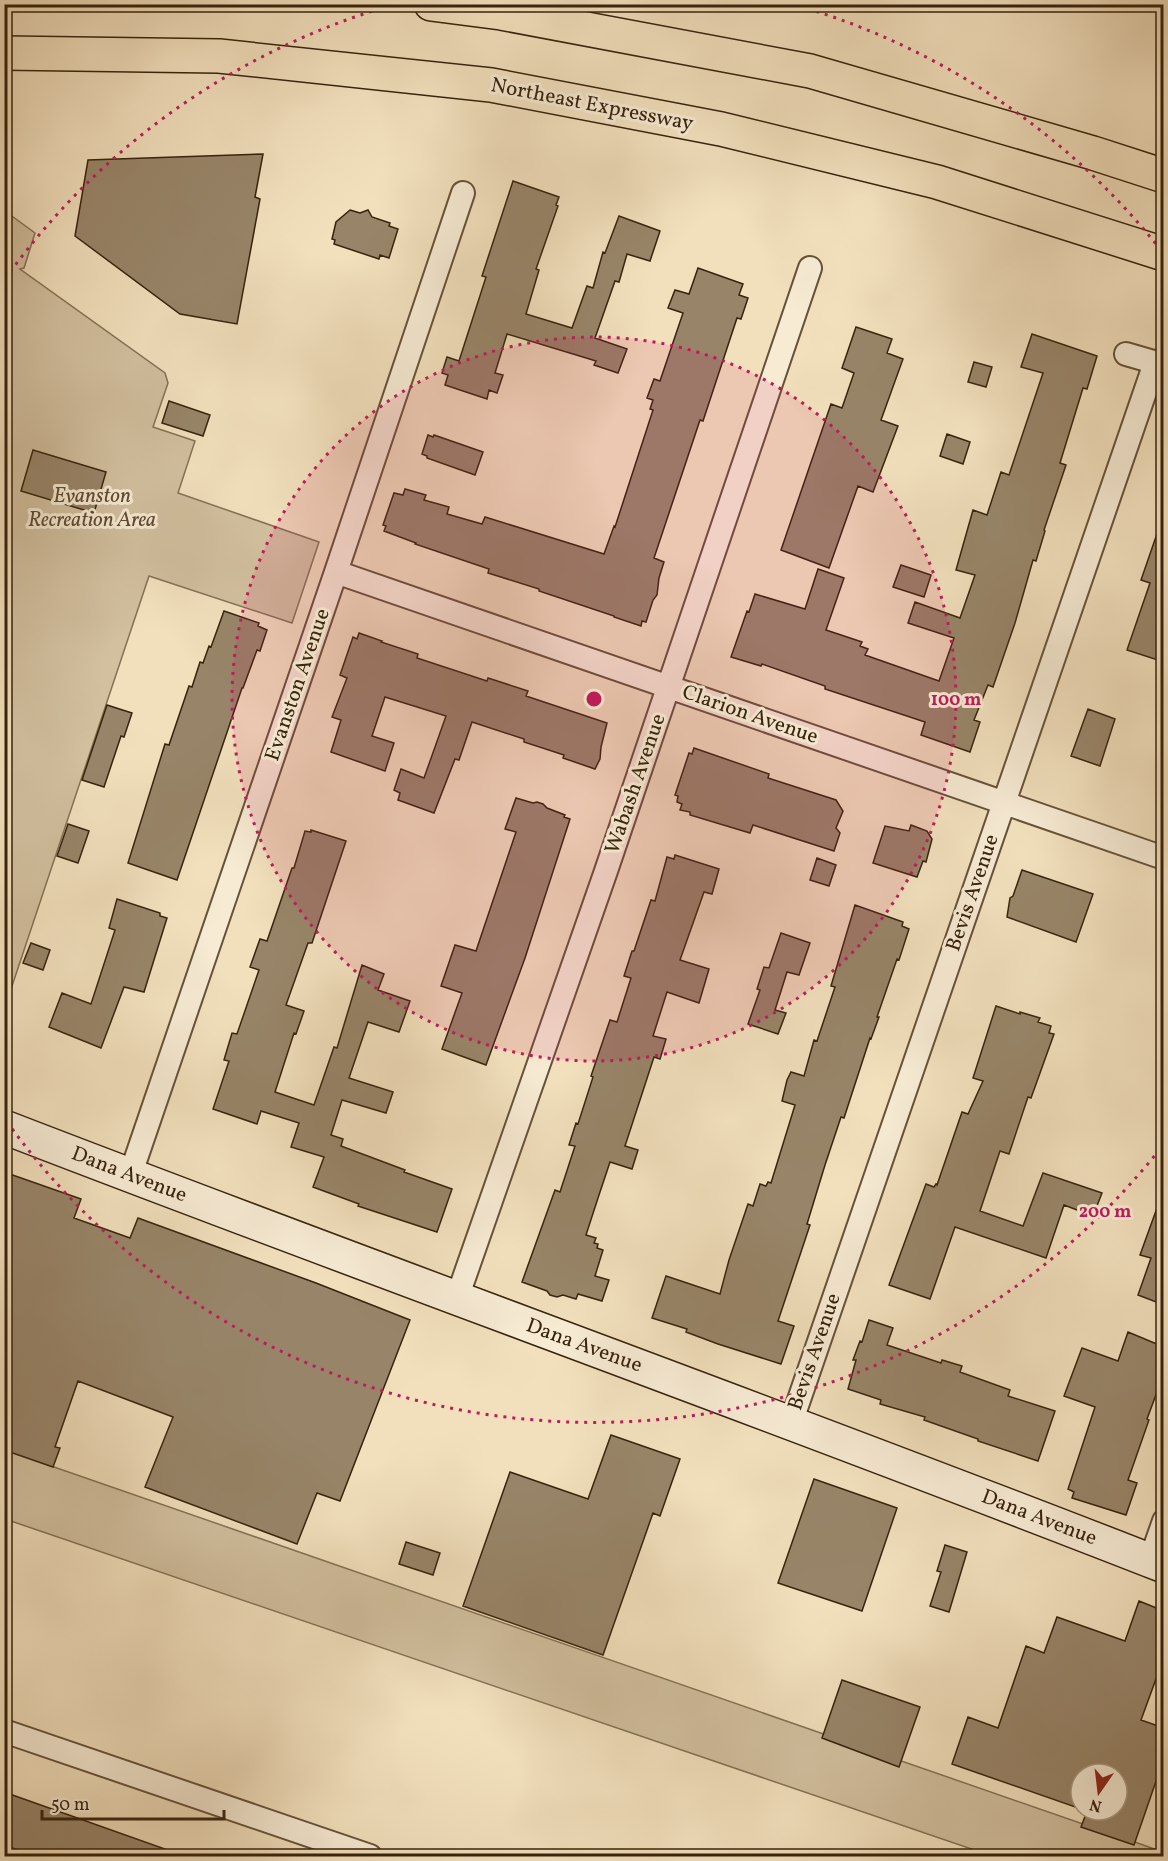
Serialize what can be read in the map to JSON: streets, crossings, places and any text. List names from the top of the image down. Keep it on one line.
{"streets":{"highway":["Northeast Expressway"],"street":["Evanston Avenue","Clarion Avenue","Wabash Avenue","Bevis Avenue","Dana Avenue"]},"crossings":[["Evanston Avenue","Clarion Avenue"],["Evanston Avenue","Dana Avenue"],["Clarion Avenue","Wabash Avenue"],["Clarion Avenue","Bevis Avenue"],["Wabash Avenue","Dana Avenue"],["Bevis Avenue","Dana Avenue"]],"parks":["Evanston Recreation Area"],"scale_bar":"50 m","north":"bottom","rings":["100 m","200 m"]}
